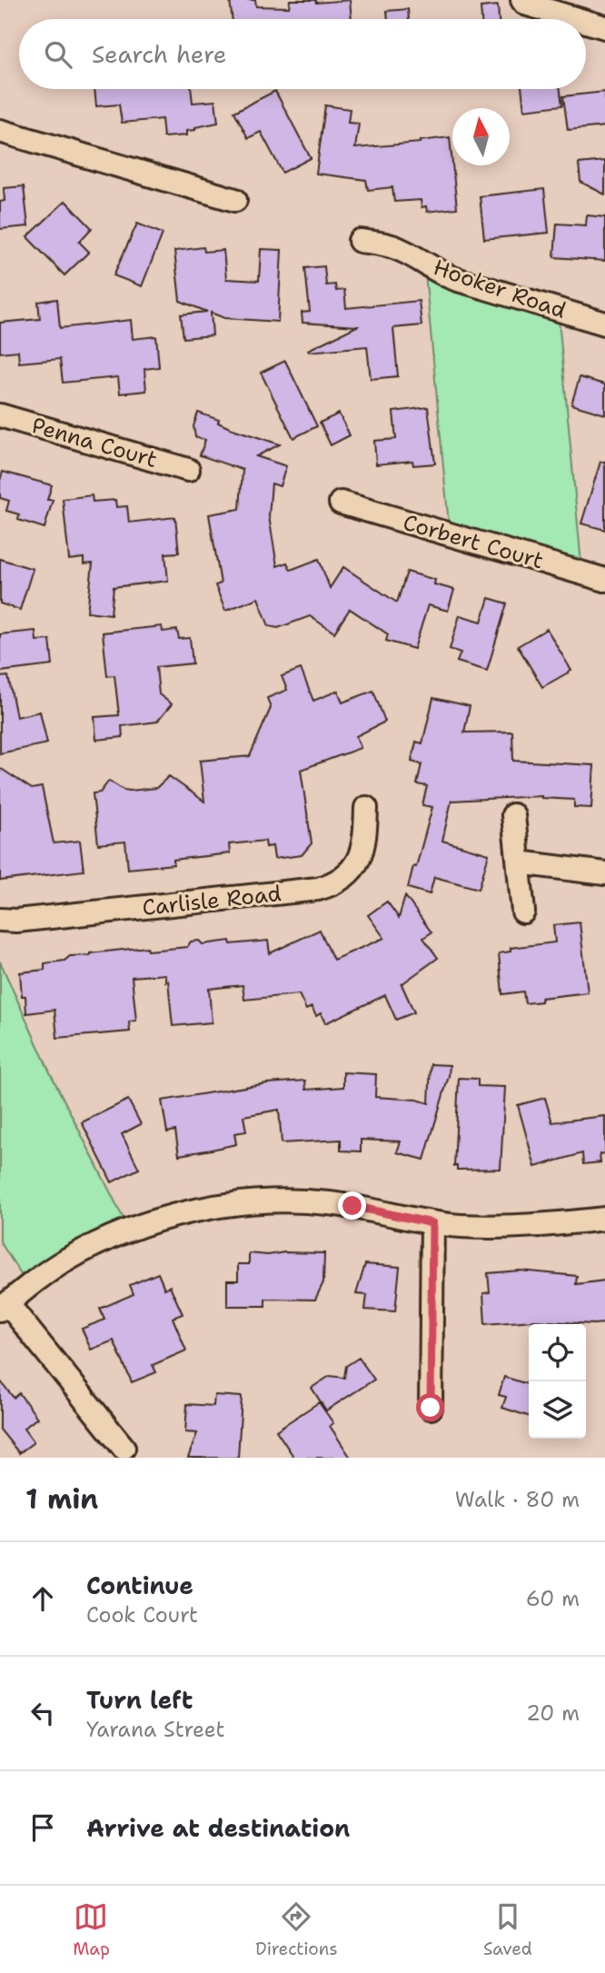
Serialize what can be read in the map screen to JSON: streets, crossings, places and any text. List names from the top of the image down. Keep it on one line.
{"streets":{"street":["Hooker Road","Penna Court","Corbert Court","Carlisle Road"]},"north":"top","page":{"search":"Search here","heading":["1 min","Walk · 80 m"],"list":[["Continue","Cook Court","60 m"],["Turn left","Yarana Street","20 m"],"Arrive at destination"],"nav":["Map","Directions","Saved"]}}
